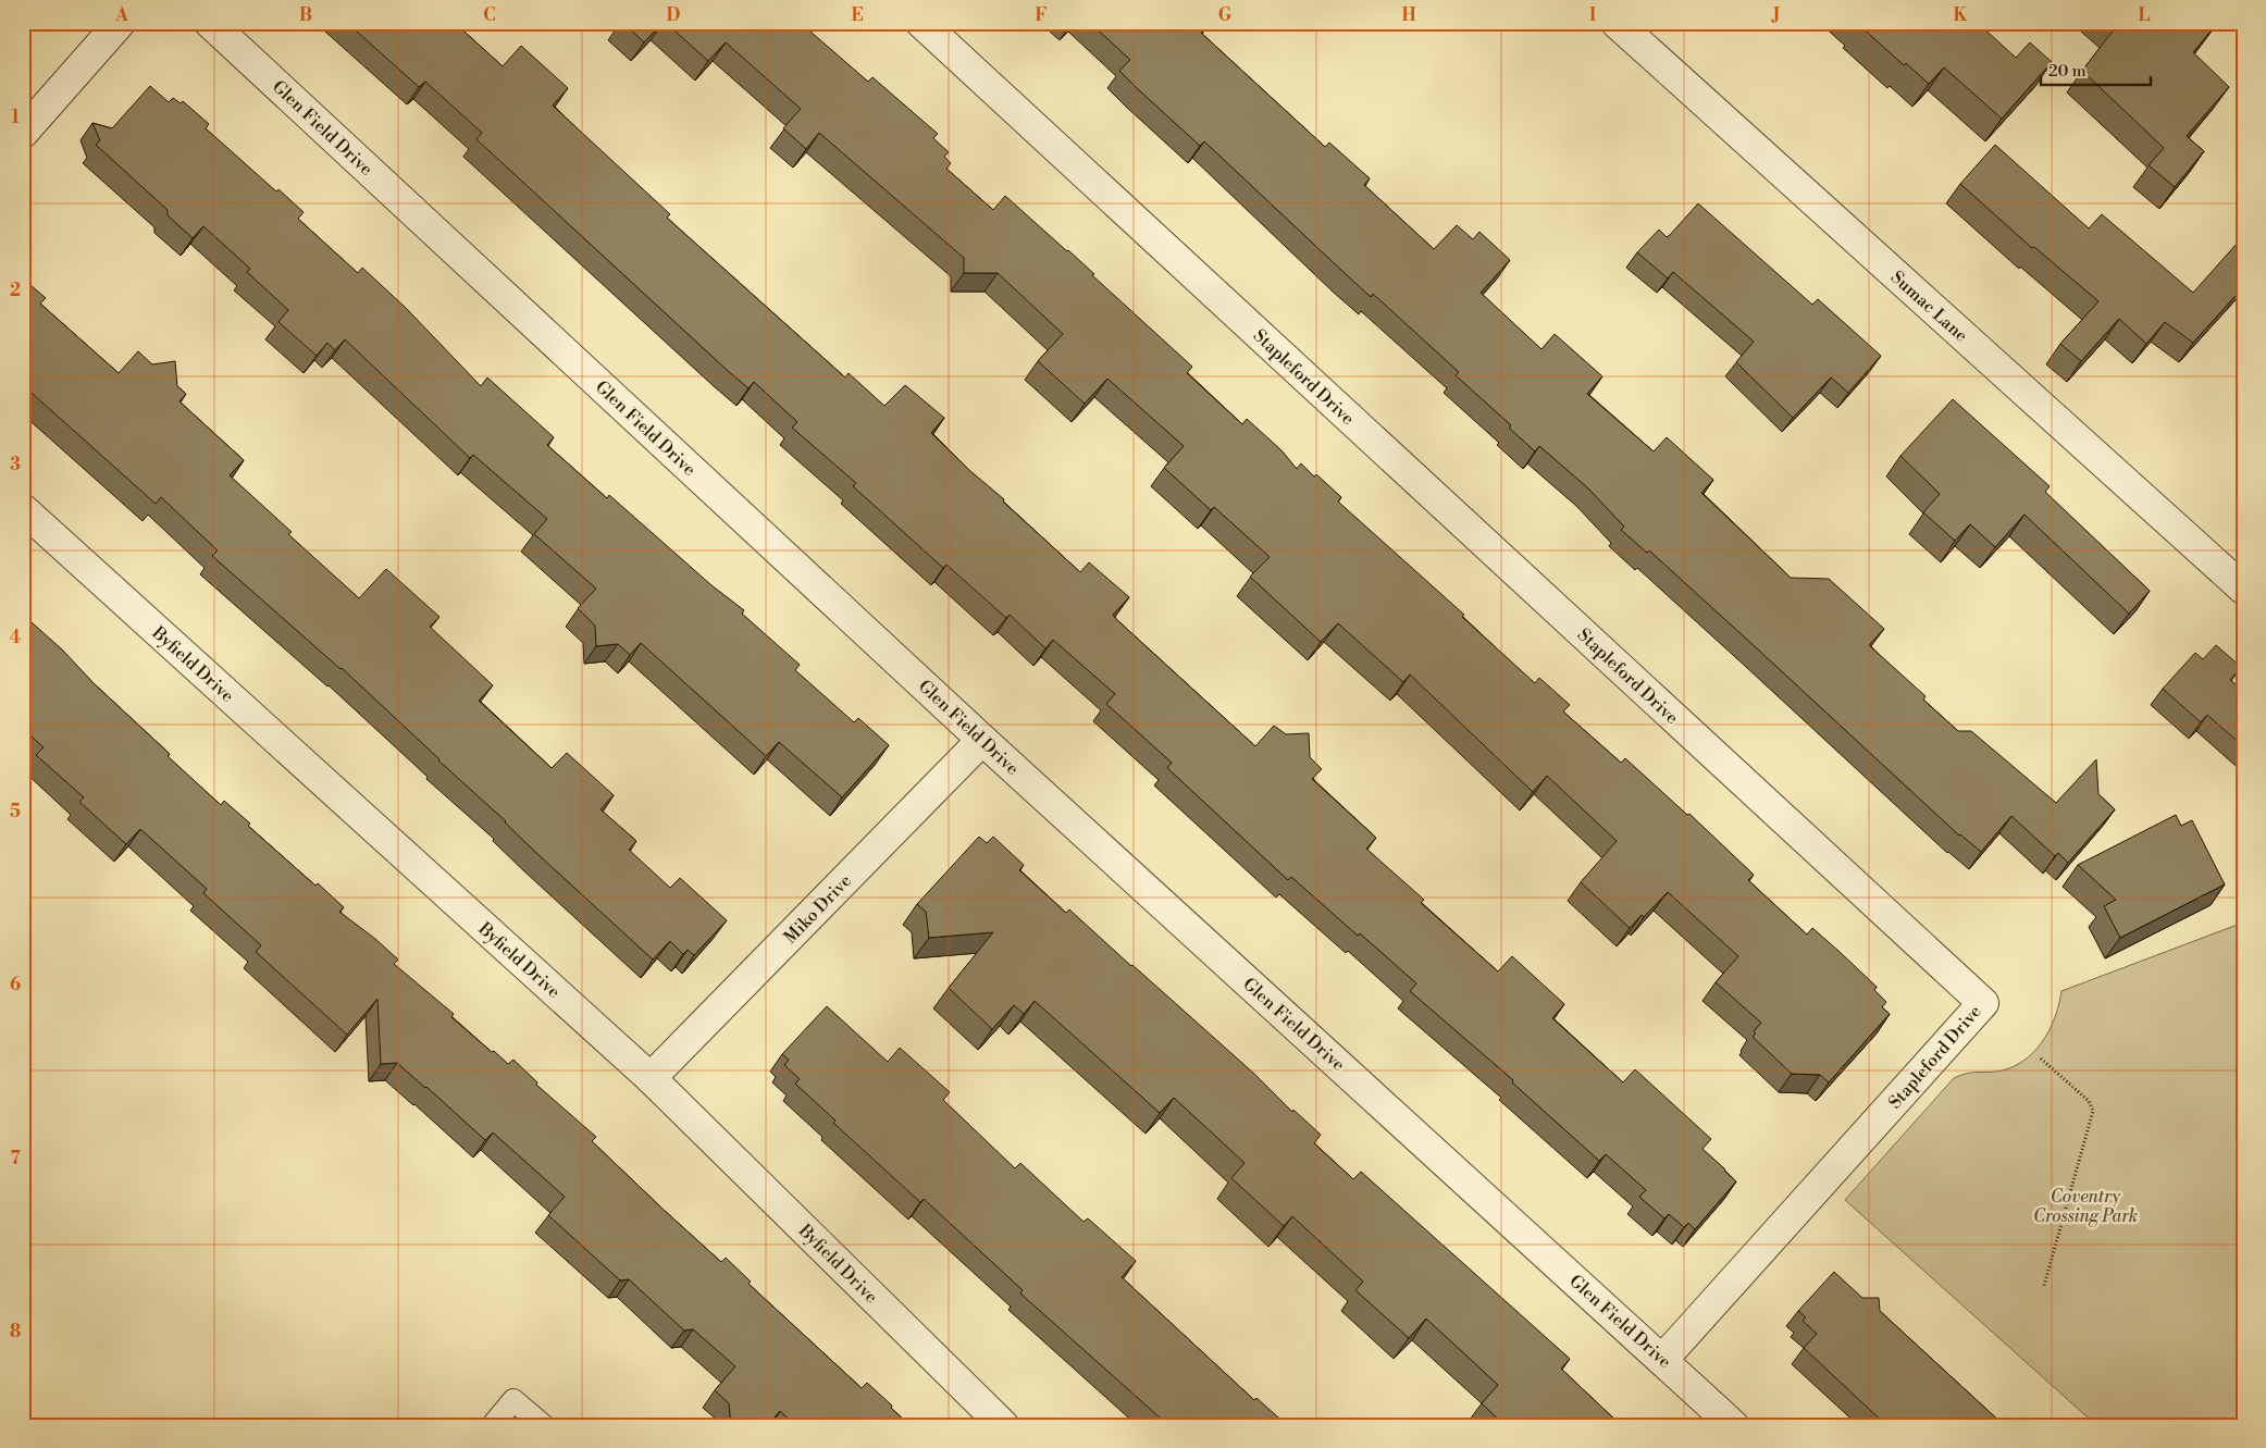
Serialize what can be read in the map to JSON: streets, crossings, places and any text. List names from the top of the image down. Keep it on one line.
{"streets":{"street":["Glen Field Drive","Sumac Lane","Stapleford Drive","Byfield Drive","Miko Drive"]},"crossings":[["Glen Field Drive","Stapleford Drive"],["Glen Field Drive","Miko Drive"],["Byfield Drive","Miko Drive"]],"parks":["Coventry Crossing Park"],"scale_bar":"20 m","grid":{"columns":["A","B","C","D","E","F","G","H","I","J","K","L"],"rows":["1","2","3","4","5","6","7","8"]}}
